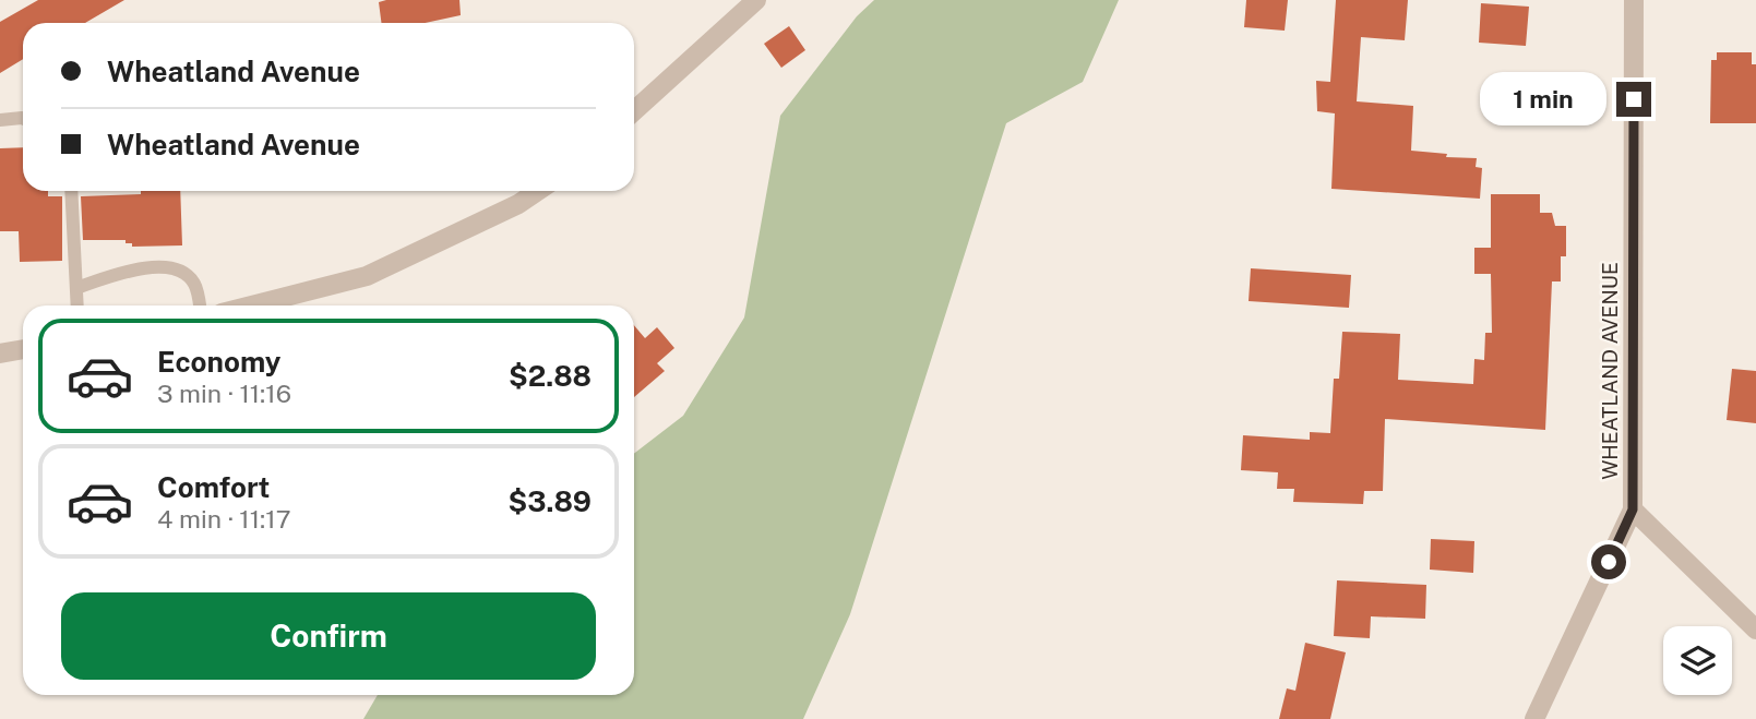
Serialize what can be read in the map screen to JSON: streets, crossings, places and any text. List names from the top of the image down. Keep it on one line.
{"streets":{"street":["WHEATLAND AVENUE"]},"page":{"banner":["Wheatland Avenue","Wheatland Avenue"],"bubble":"1 min","list":[{"name":"Economy","note":"3 min · 11:16","value":"$2.88"},{"name":"Comfort","note":"4 min · 11:17","value":"$3.89"}],"buttons":"Confirm"}}
